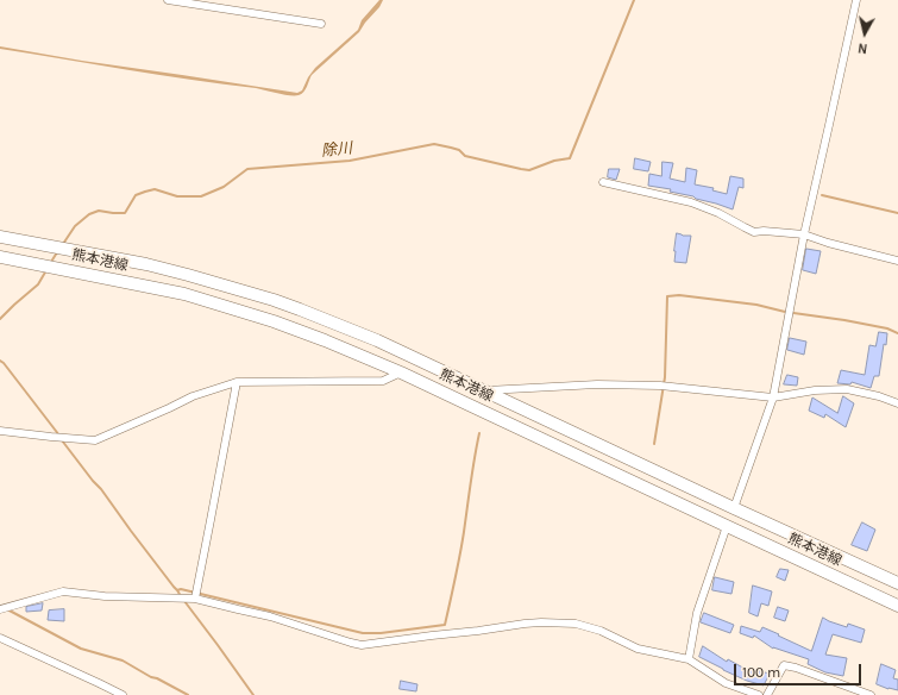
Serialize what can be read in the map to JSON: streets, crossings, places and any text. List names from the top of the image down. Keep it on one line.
{"streets":{"main road":["熊本港線"]},"water":["除川"],"scale_bar":"100 m","north":"bottom"}
